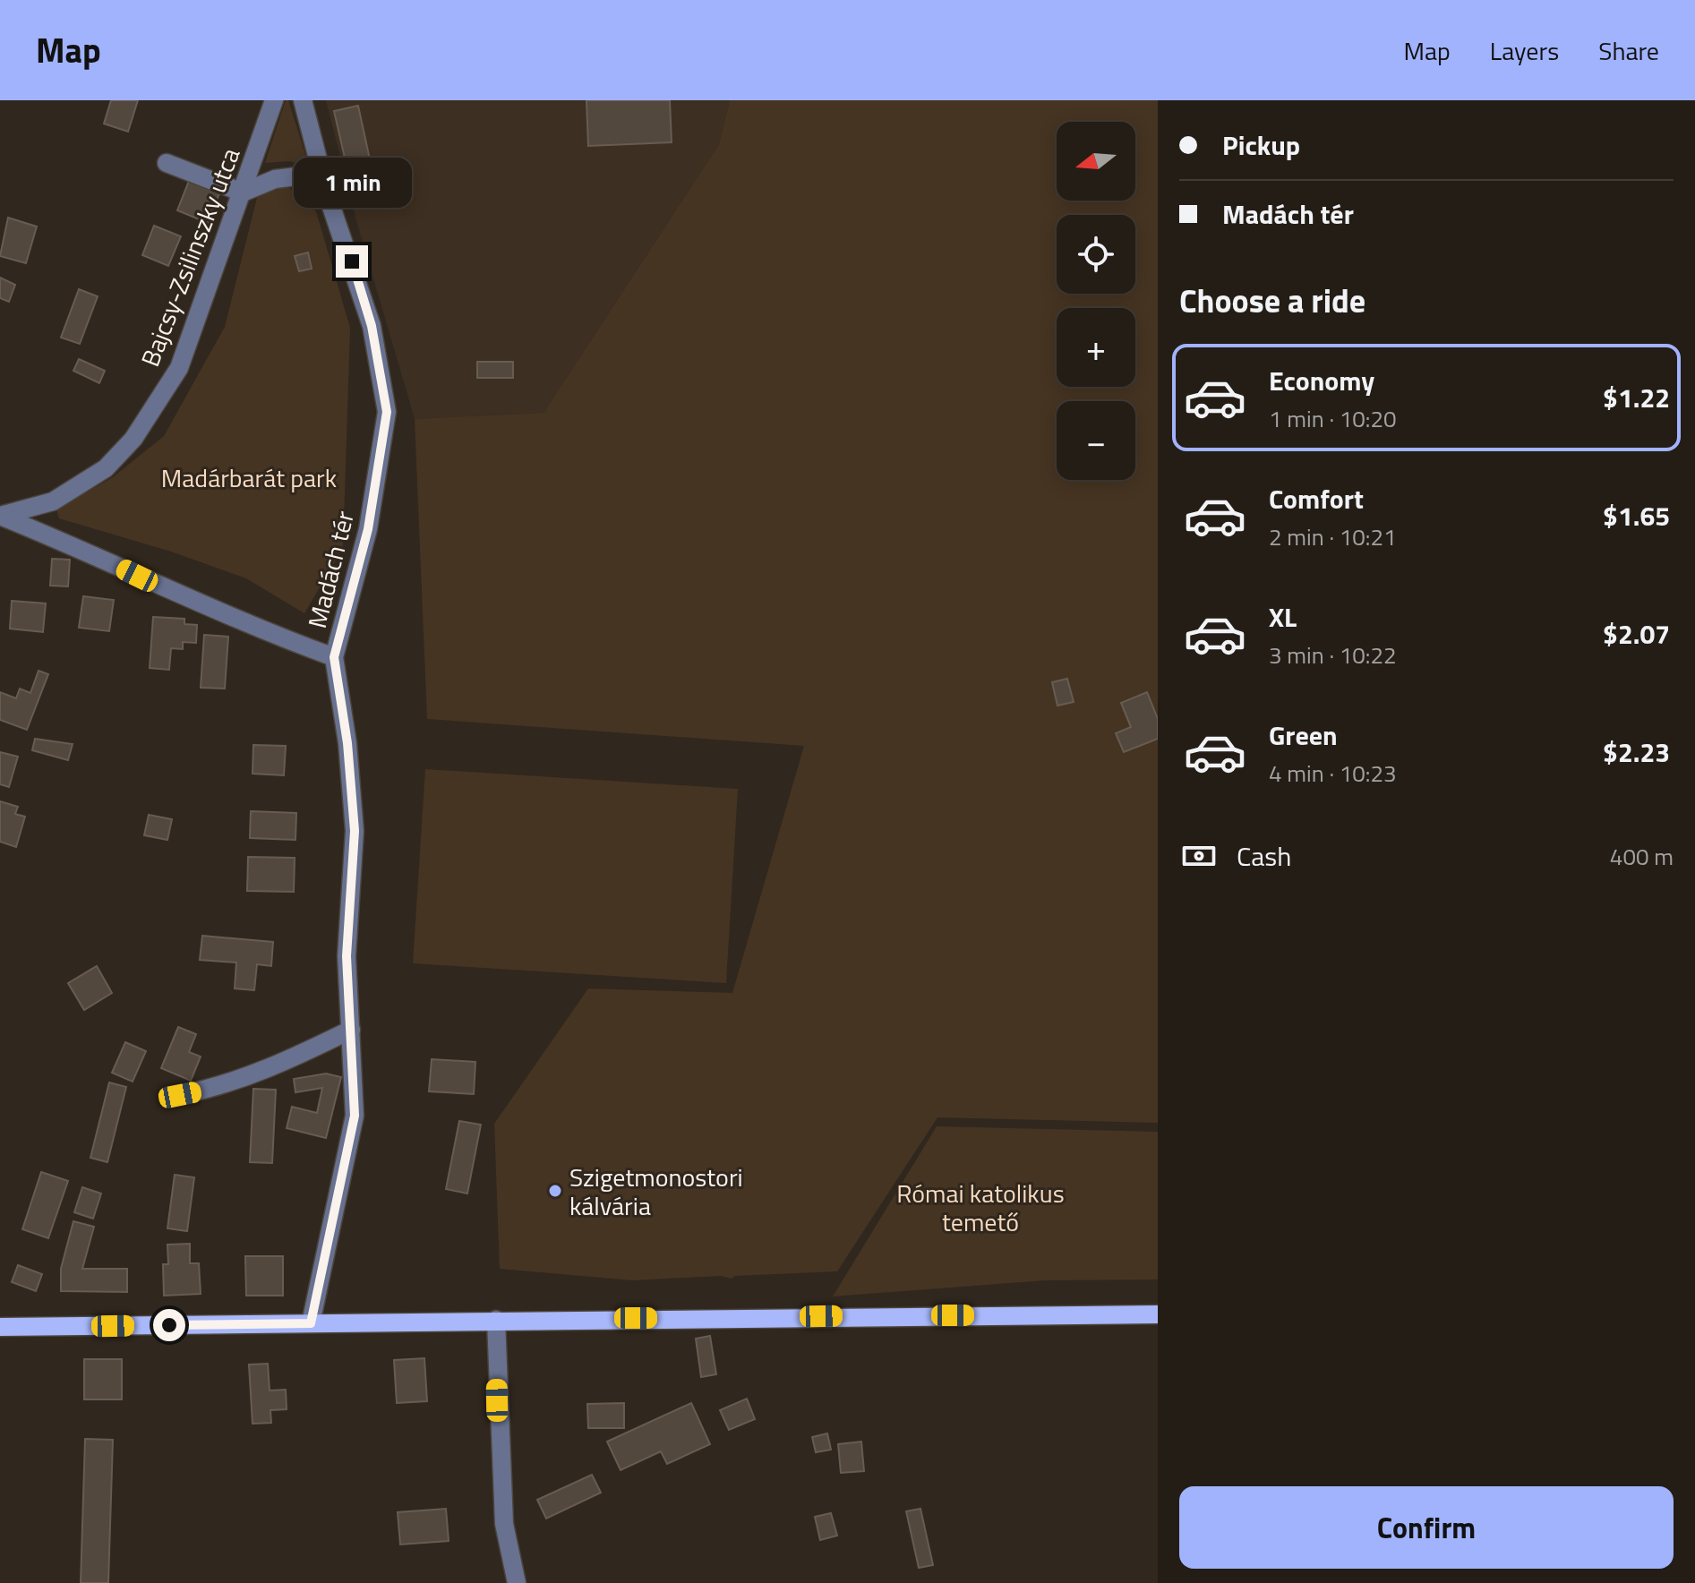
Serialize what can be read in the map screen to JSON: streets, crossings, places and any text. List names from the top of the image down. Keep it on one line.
{"streets":{"street":["Bajcsy-Zsilinszky utca","Madách tér"]},"crossings":[["Bajcsy-Zsilinszky utca","Madách tér"]],"parks":["Madárbarát park","Római katolikus temető"],"places":["Szigetmonostori kálvária"],"north":"left","page":{"header":"Map","nav":["Map","Layers","Share"],"banner":["Pickup","Madách tér"],"map_buttons":["+","−"],"bubble":"1 min","heading":"Choose a ride","list":[{"name":"Economy","note":"1 min · 10:20","value":"$1.22"},{"name":"Comfort","note":"2 min · 10:21","value":"$1.65"},{"name":"XL","note":"3 min · 10:22","value":"$2.07"},{"name":"Green","note":"4 min · 10:23","value":"$2.23"}],"pay":["Cash","400 m"],"buttons":"Confirm"}}
